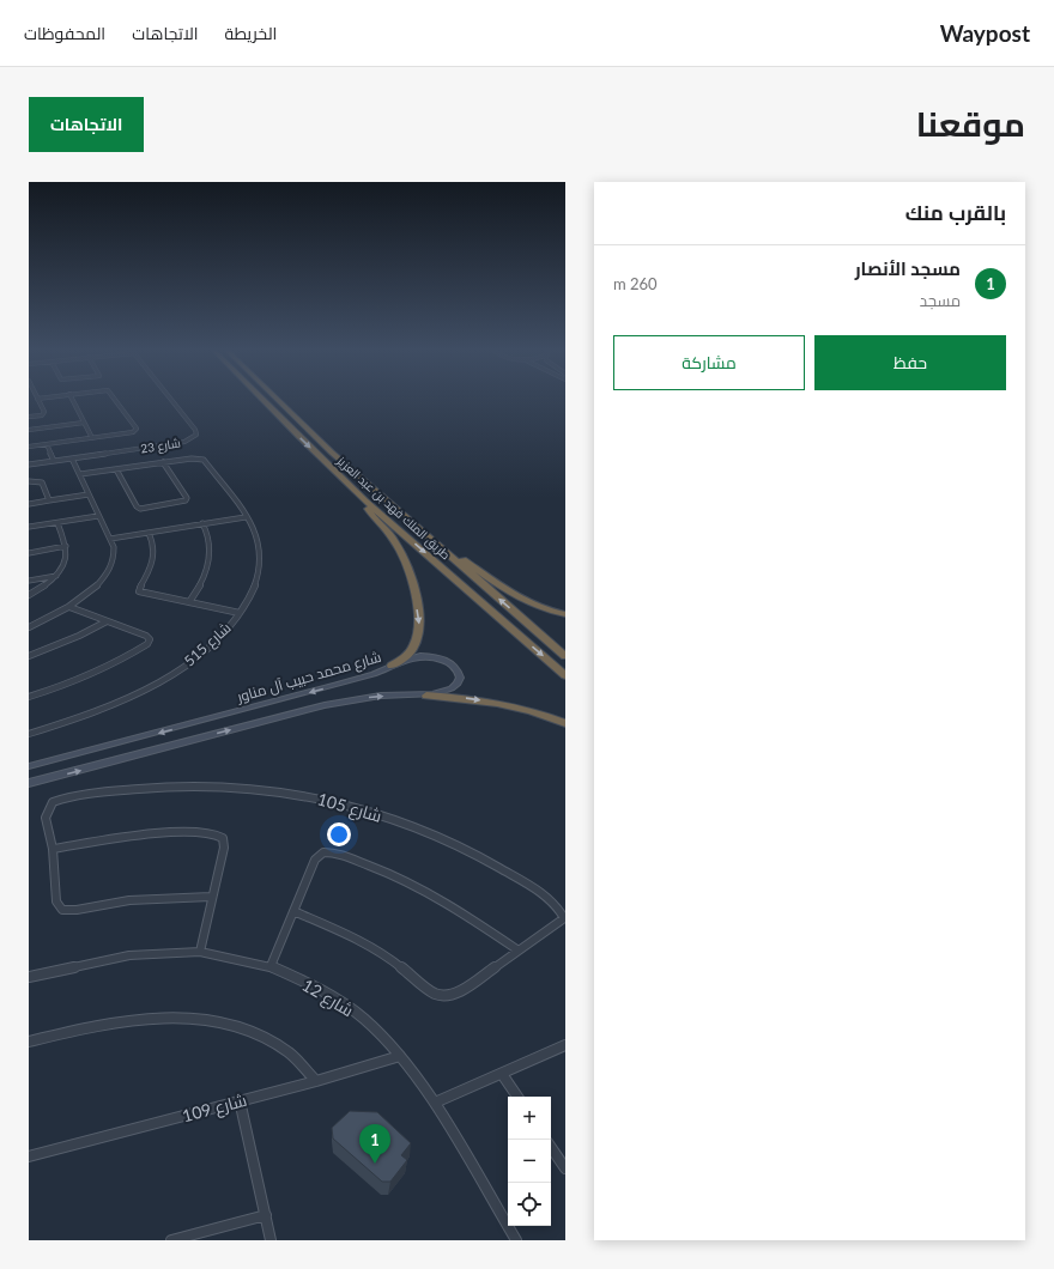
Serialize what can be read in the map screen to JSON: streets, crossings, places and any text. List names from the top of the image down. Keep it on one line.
{"streets":{"highway":["طريق الملك فهد بن عبد العزيز"],"main road":["شارع محمد حبيب آل مناور"],"street":["شارع 23","شارع 515","شارع 105","شارع 12","شارع 109"]},"crossings":[["شارع 12","شارع 109"]],"page":{"header":"Waypost","nav":["الخريطة","الاتجاهات","المحفوظات"],"title":"موقعنا","buttons":["الاتجاهات",["حفظ","مشاركة"]],"heading":"بالقرب منك","list":[{"mark":"1","name":"مسجد الأنصار","note":"مسجد","value":"260 m"}],"map_buttons":["+","−"],"pins":"1"}}
